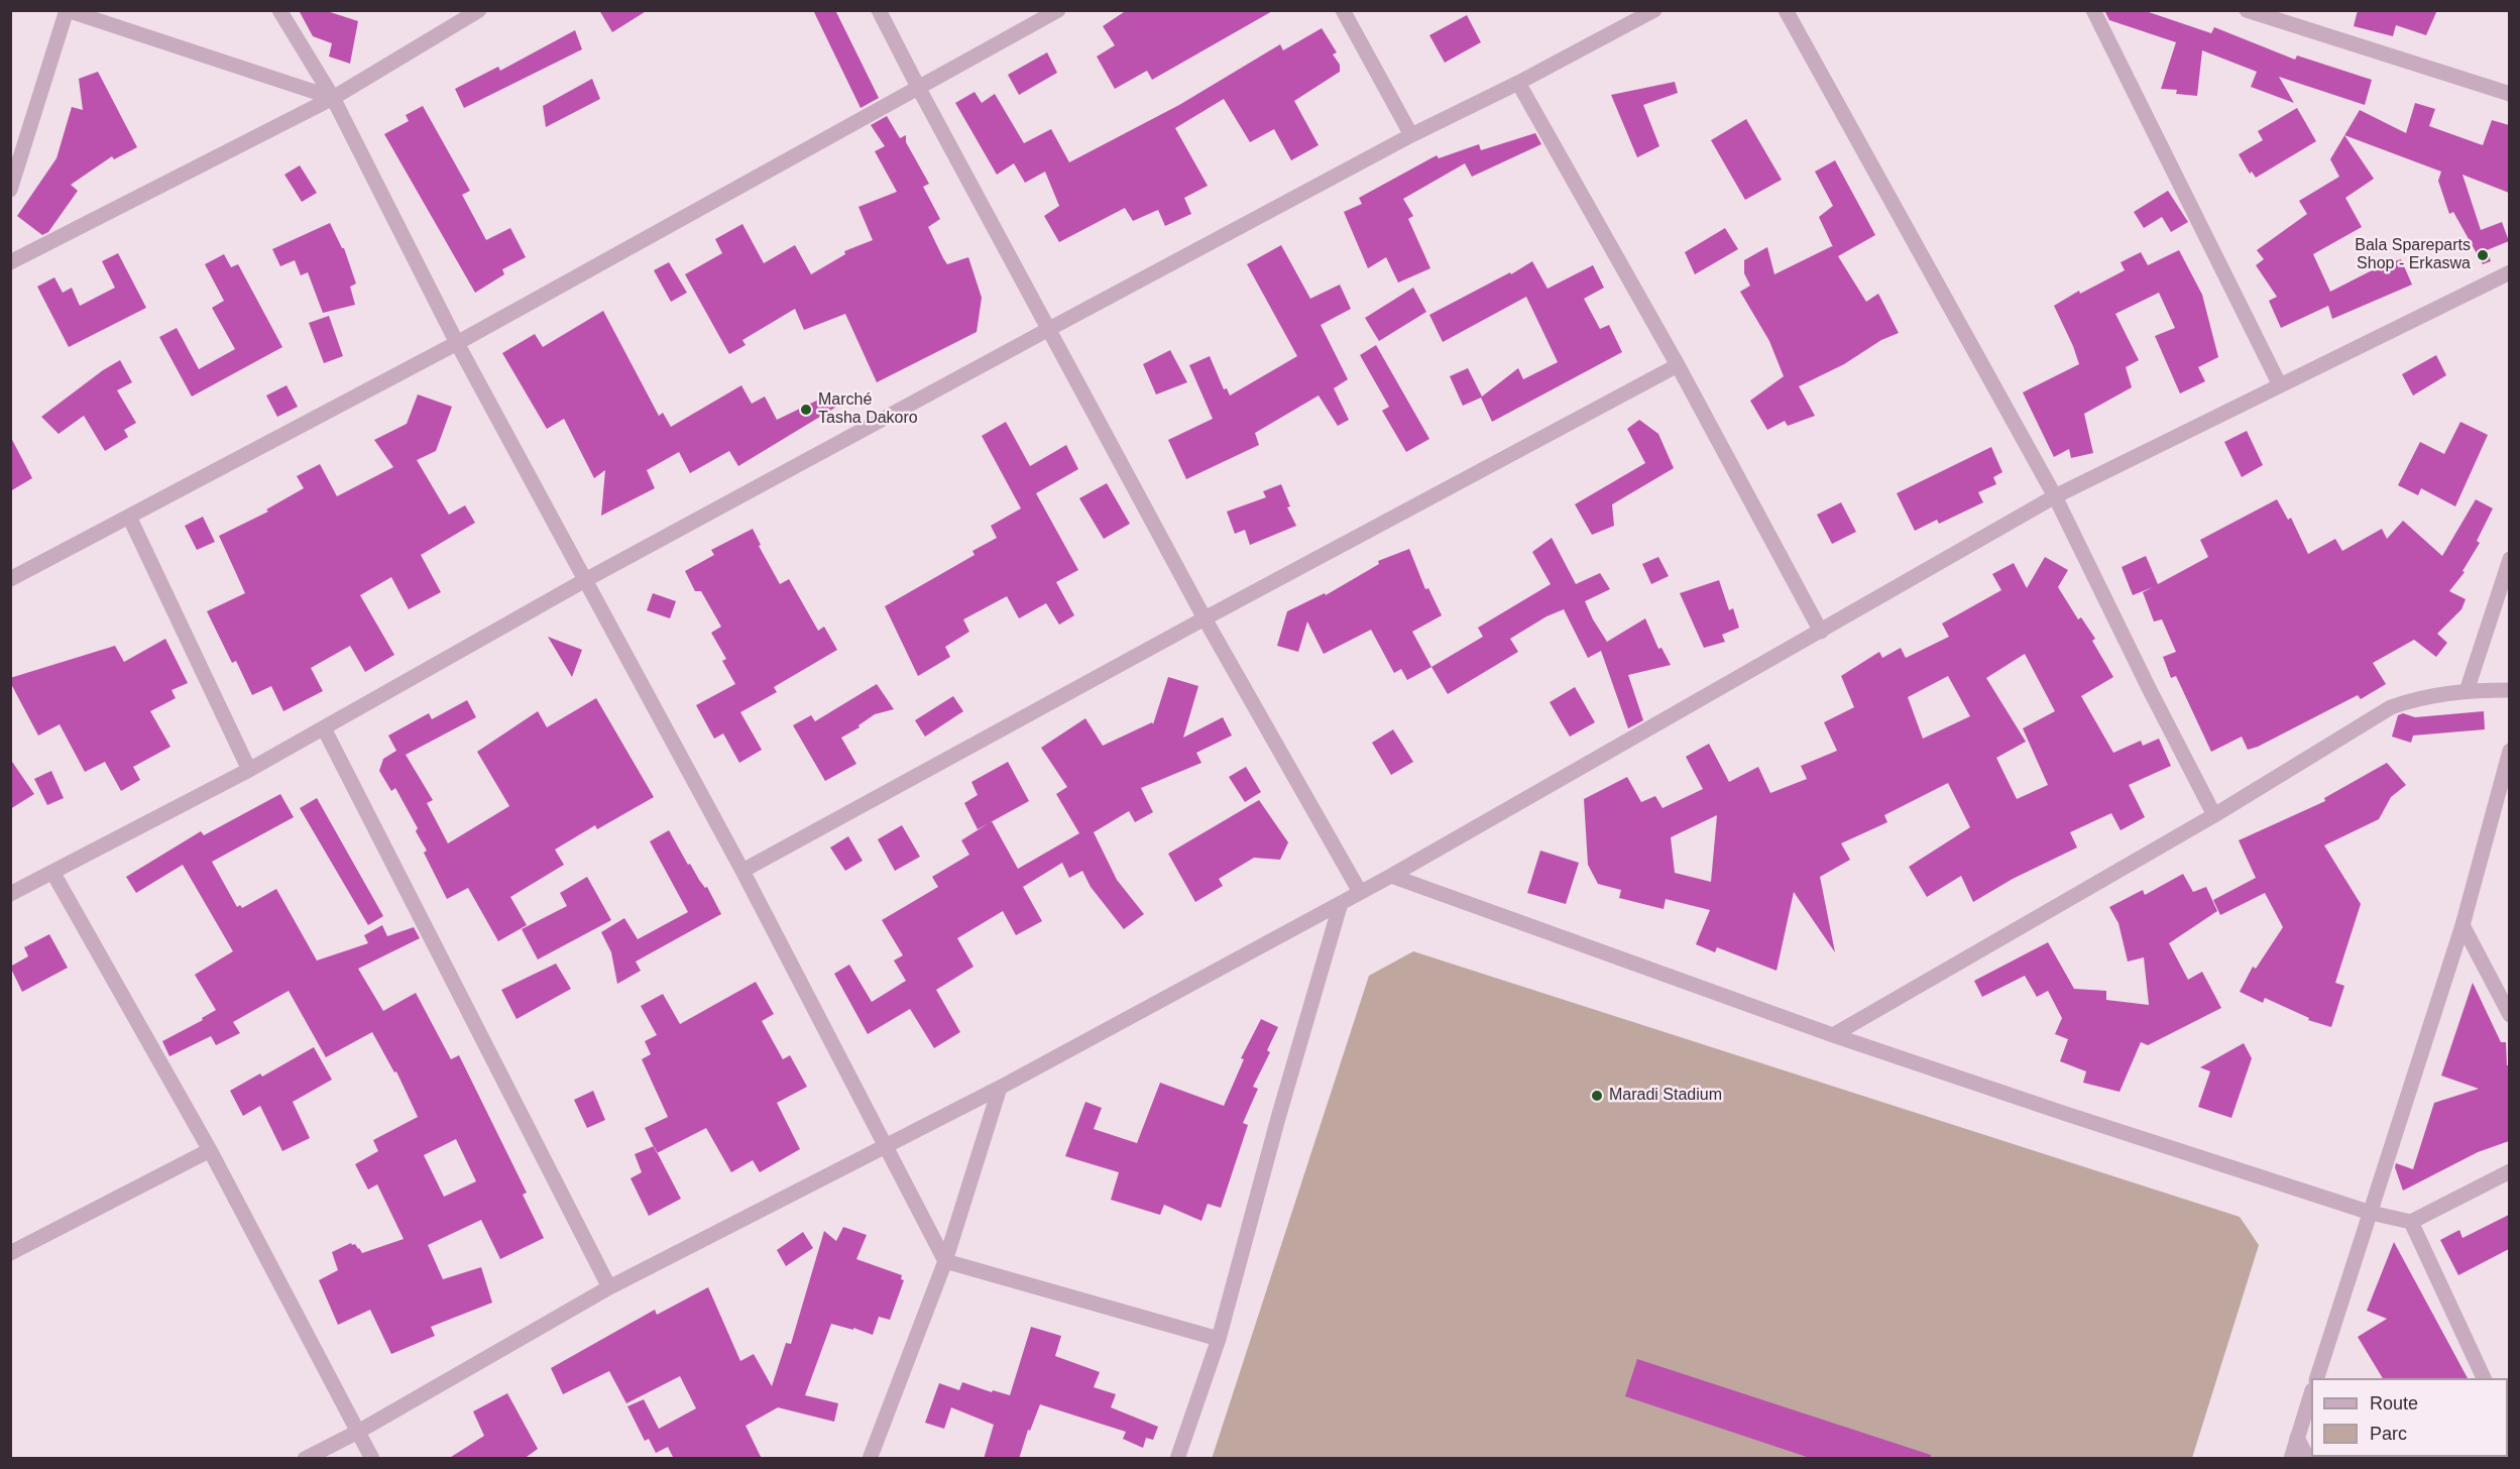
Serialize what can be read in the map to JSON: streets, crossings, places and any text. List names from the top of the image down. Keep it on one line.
{"places":["Bala Spareparts Shop - Erkaswa","Marché Tasha Dakoro","Maradi Stadium"],"legend":["Route","Parc"]}
